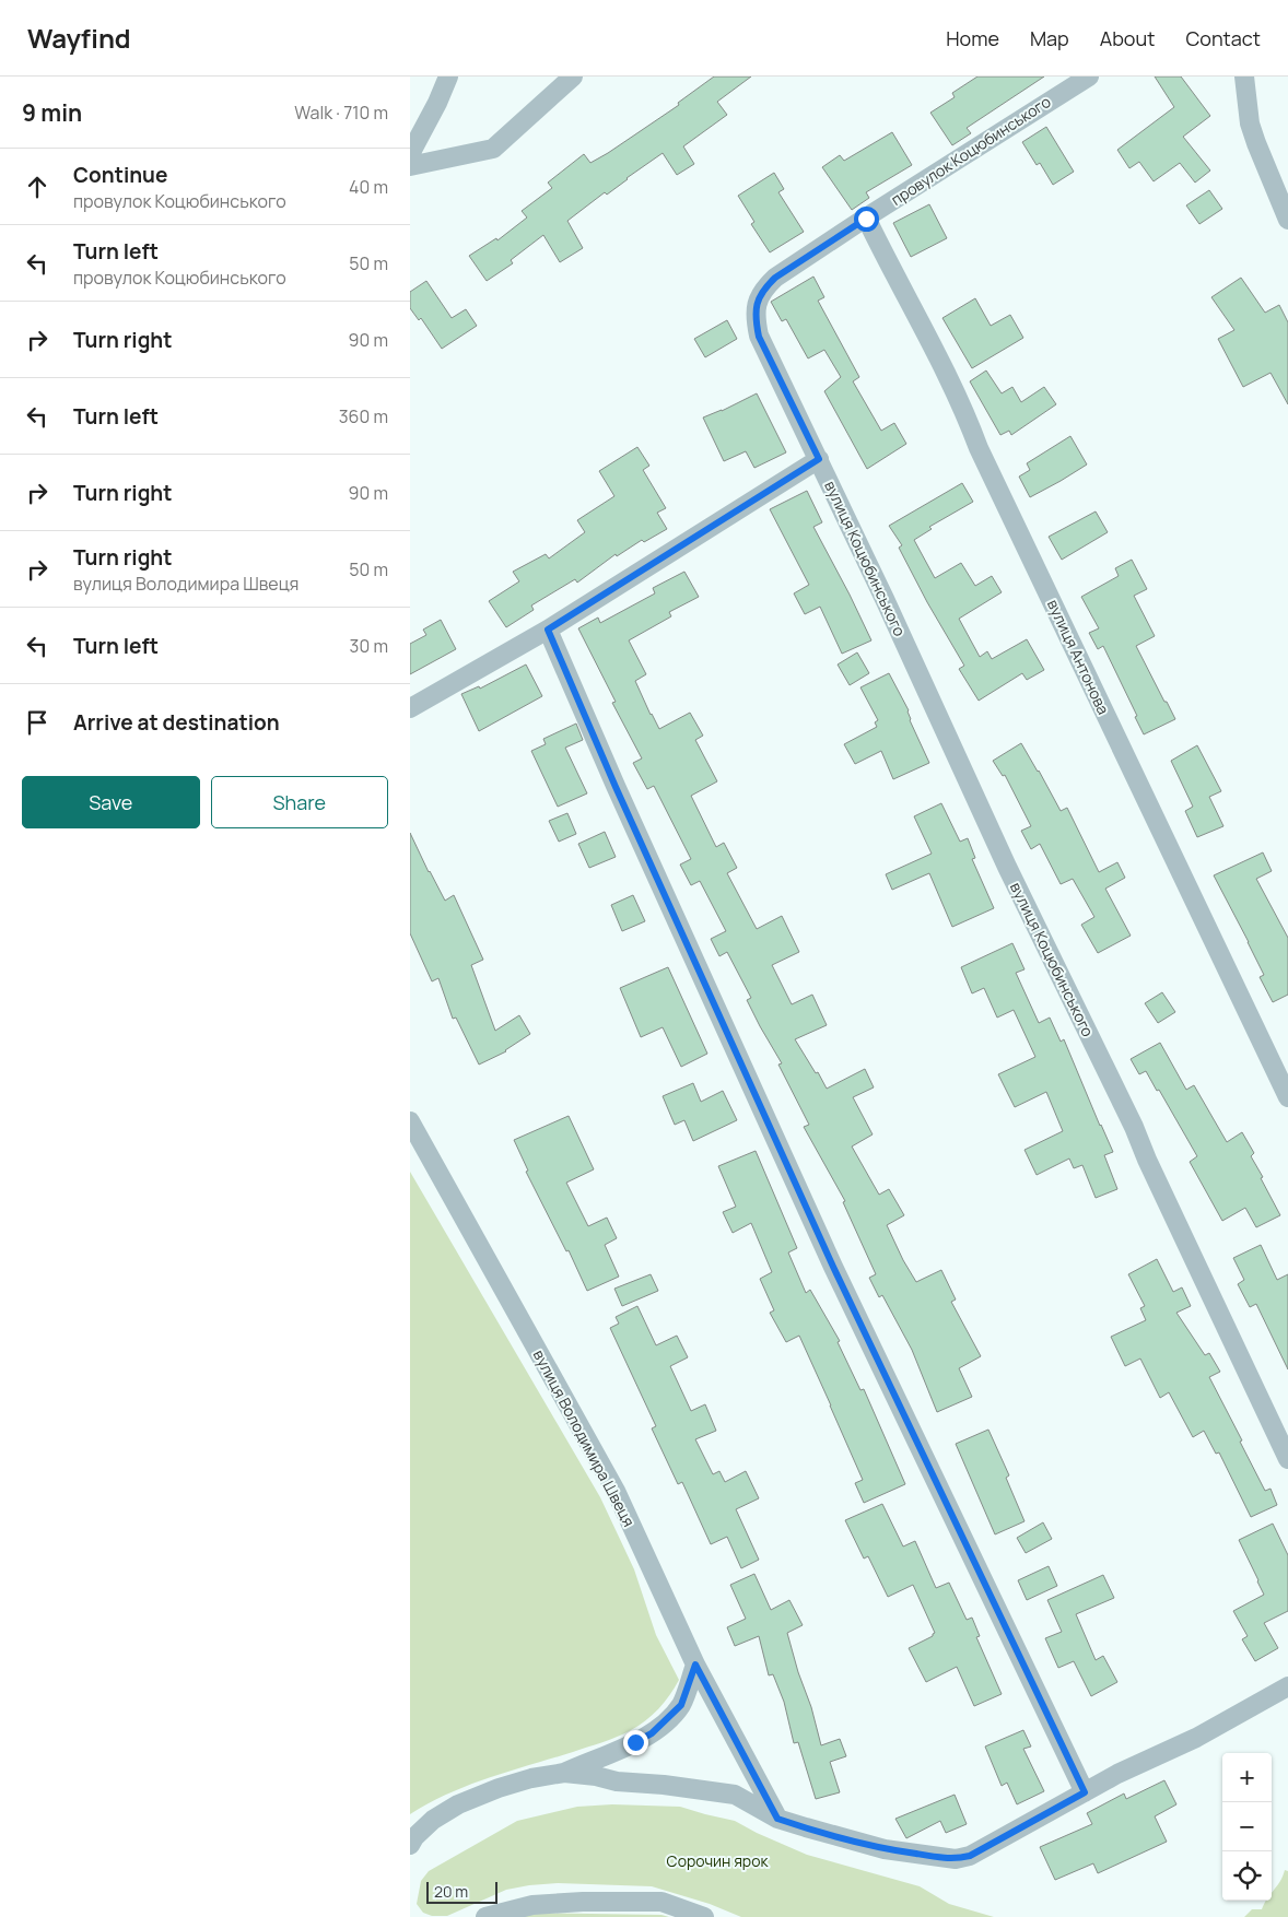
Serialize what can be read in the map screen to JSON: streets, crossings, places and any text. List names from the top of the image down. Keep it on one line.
{"streets":{"street":["провулок Коцюбинського","вулиця Коцюбинського","вулиця Антонова","вулиця Володимира Швеця"]},"crossings":[["провулок Коцюбинського","вулиця Коцюбинського"],["провулок Коцюбинського","вулиця Антонова"]],"parks":["Сорочин ярок"],"scale_bar":"20 m","page":{"header":"Wayfind","nav":["Home","Map","About","Contact"],"heading":["9 min","Walk · 710 m"],"list":[["Continue","провулок Коцюбинського","40 m"],["Turn left","провулок Коцюбинського","50 m"],["Turn right","90 m"],["Turn left","360 m"],["Turn right","90 m"],["Turn right","вулиця Володимира Швеця","50 m"],["Turn left","30 m"],"Arrive at destination"],"buttons":["Save","Share"],"map_buttons":["+","−"],"scale":"20 m"}}
